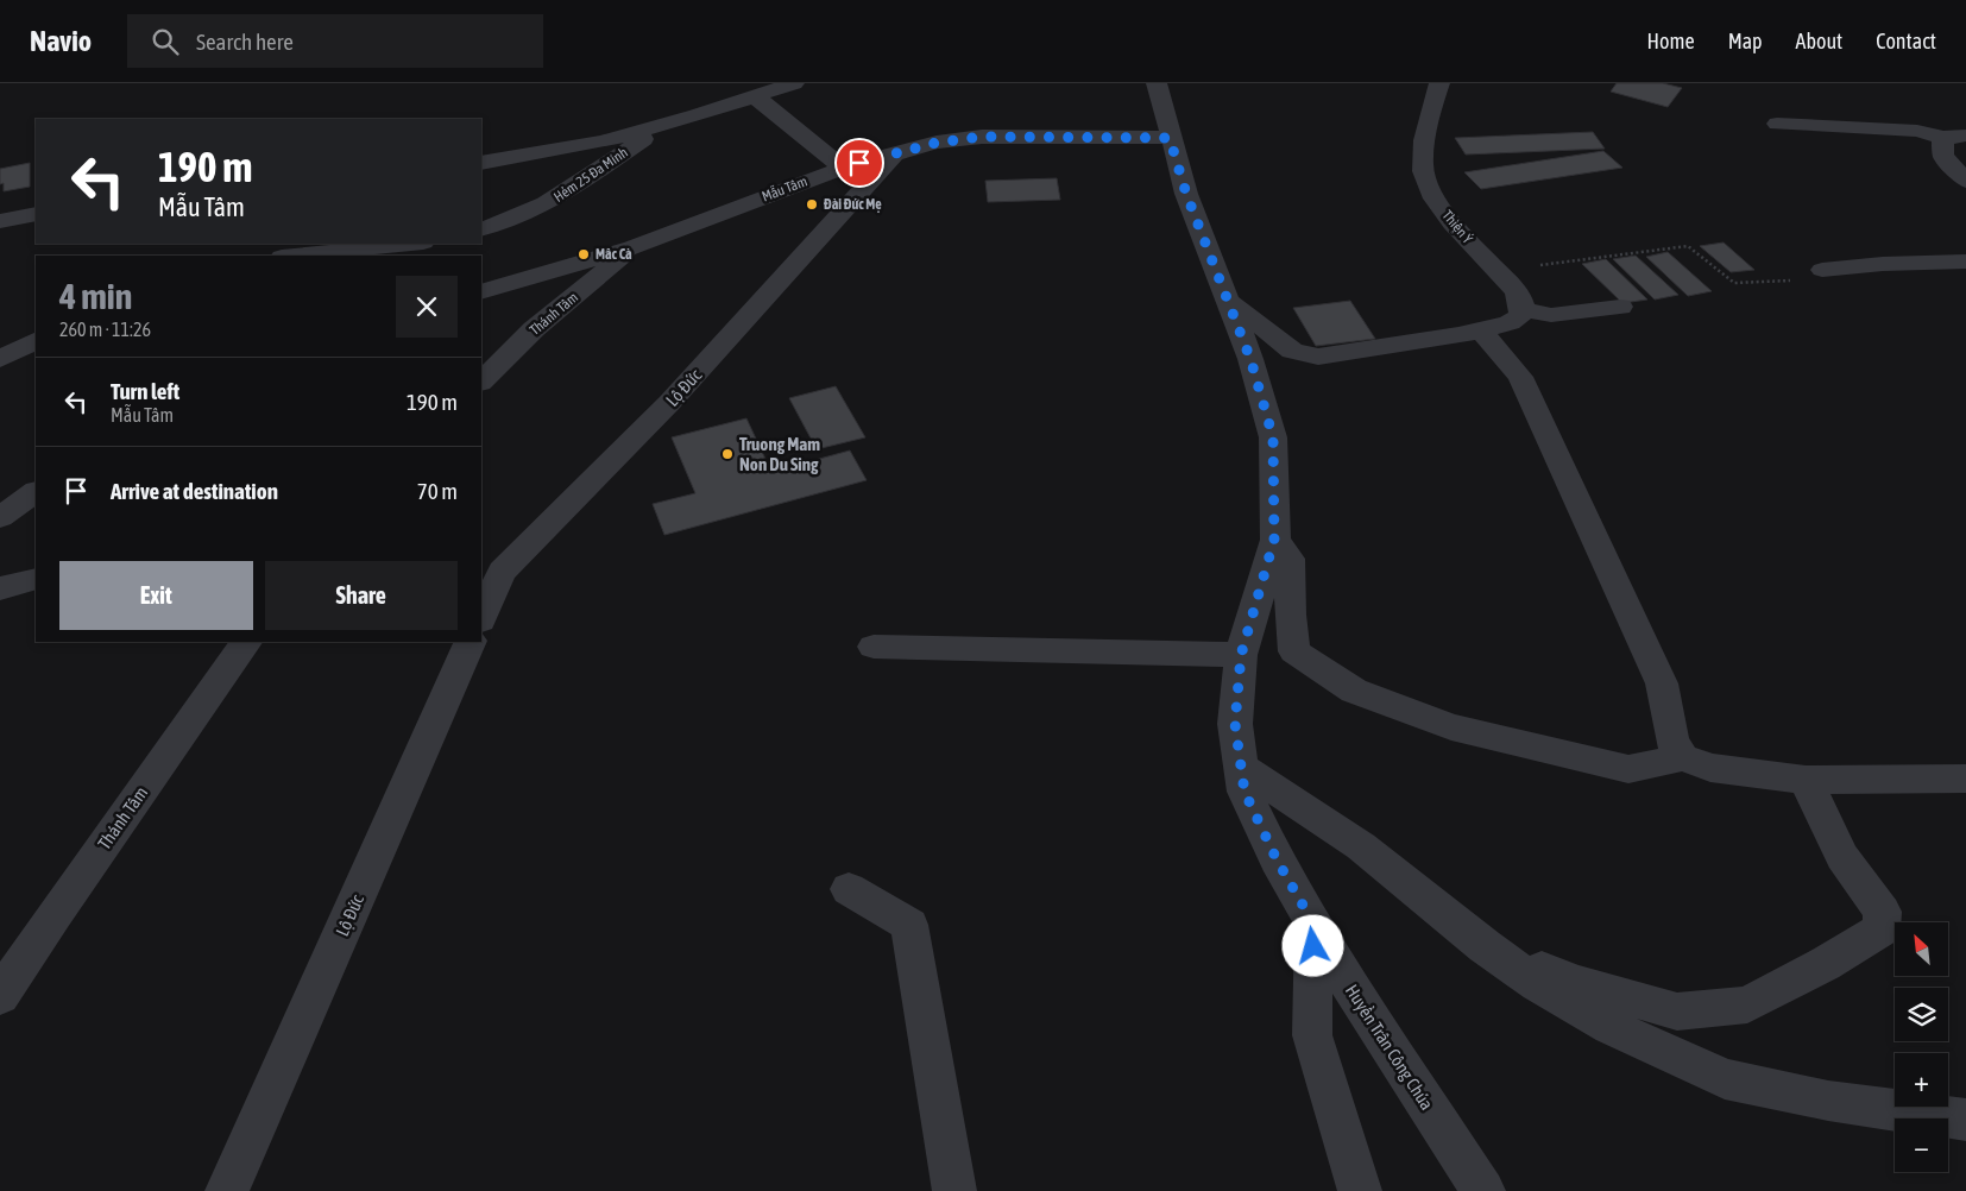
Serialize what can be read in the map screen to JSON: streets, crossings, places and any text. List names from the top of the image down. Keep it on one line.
{"streets":{"street":["Hẻm 25 Đa Minh","Mẫu Tâm","Thiện Ý","Thánh Tâm","Lộ Đức","Huyền Trân Công Chúa"]},"crossings":[["Mẫu Tâm","Thánh Tâm"],["Mẫu Tâm","Lộ Đức"],["Mẫu Tâm","Huyền Trân Công Chúa"]],"places":["Đài Đức Mẹ","Mâc Cà","Truong Mam Non Du Sing"],"north":"top left","page":{"header":"Navio","search":"Search here","nav":["Home","Map","About","Contact"],"turn":["190 m","Mẫu Tâm"],"heading":["4 min","260 m · 11:26"],"list":[{"name":"Turn left","note":"Mẫu Tâm","value":"190 m"},{"name":"Arrive at destination","value":"70 m"}],"buttons":["Exit","Share"],"map_buttons":["+","−"]}}
